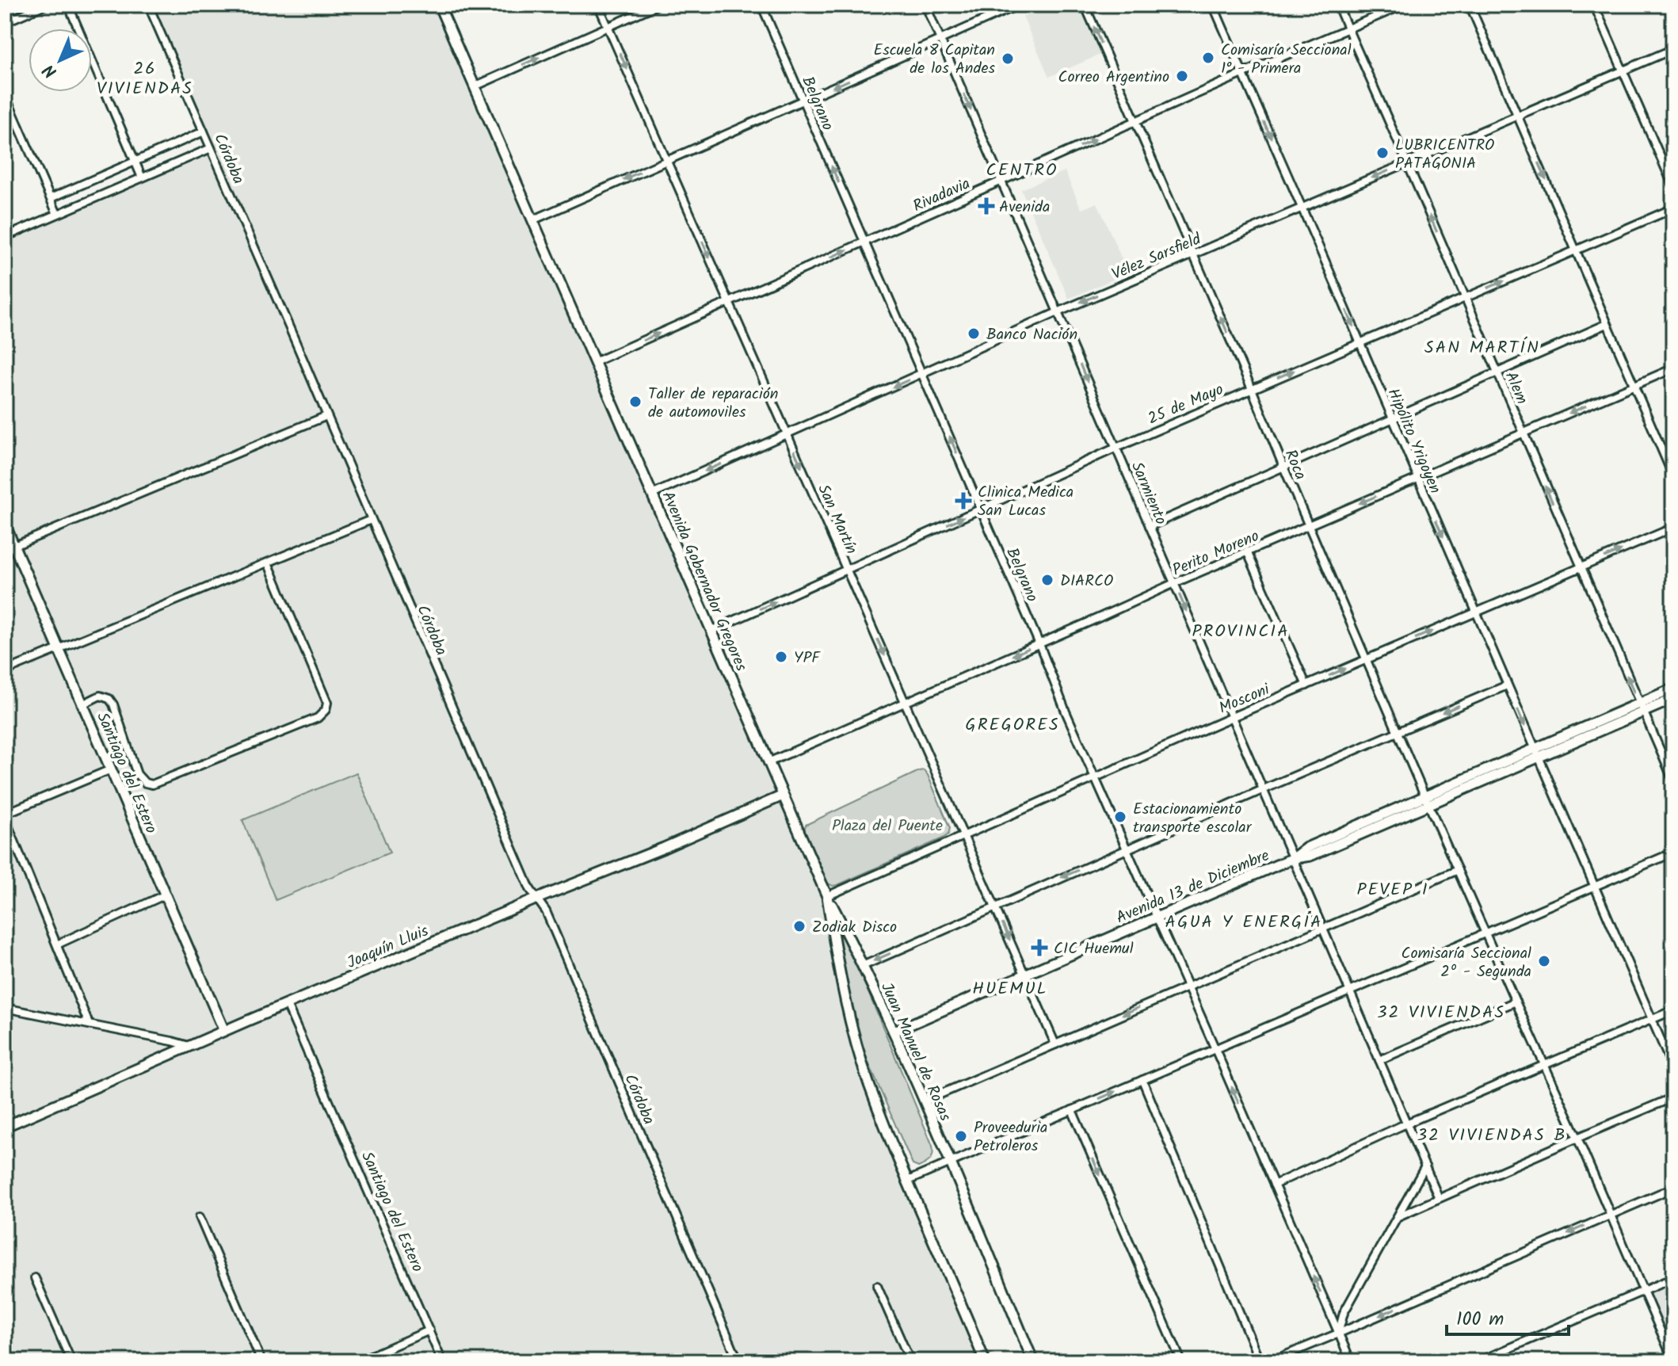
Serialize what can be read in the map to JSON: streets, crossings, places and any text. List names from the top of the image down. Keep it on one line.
{"streets":{"street":["Belgrano","Córdoba","Rivadavia","Vélez Sarsfield","Alem","25 de Mayo","Hipólito Yrigoyen","Roca","Sarmiento","San Martín","Perito Moreno","Avenida Gobernador Gregores","Mosconi","Santiago del Estero","Avenida 13 de Diciembre","Joaquín Lluis","Juan Manuel de Rosas"]},"crossings":[["Belgrano","Rivadavia"],["Belgrano","Vélez Sarsfield"],["Belgrano","25 de Mayo"],["Belgrano","Perito Moreno"],["Belgrano","Mosconi"],["Belgrano","Avenida 13 de Diciembre"],["Córdoba","Joaquín Lluis"],["Rivadavia","Alem"],["Rivadavia","Hipólito Yrigoyen"],["Rivadavia","Roca"],["Rivadavia","Sarmiento"],["Rivadavia","San Martín"],["Rivadavia","Avenida Gobernador Gregores"],["Vélez Sarsfield","Alem"],["Vélez Sarsfield","Hipólito Yrigoyen"],["Vélez Sarsfield","Roca"],["Vélez Sarsfield","Sarmiento"],["Vélez Sarsfield","San Martín"],["Vélez Sarsfield","Avenida Gobernador Gregores"],["Alem","25 de Mayo"],["Alem","Perito Moreno"],["Alem","Mosconi"],["Alem","Avenida 13 de Diciembre"],["25 de Mayo","Hipólito Yrigoyen"],["25 de Mayo","Roca"],["25 de Mayo","Sarmiento"],["25 de Mayo","San Martín"],["25 de Mayo","Avenida Gobernador Gregores"],["Hipólito Yrigoyen","Perito Moreno"],["Hipólito Yrigoyen","Mosconi"],["Hipólito Yrigoyen","Avenida 13 de Diciembre"],["Roca","Perito Moreno"],["Roca","Mosconi"],["Roca","Avenida 13 de Diciembre"],["Sarmiento","Perito Moreno"],["Sarmiento","Mosconi"],["Sarmiento","Avenida 13 de Diciembre"],["San Martín","Perito Moreno"],["San Martín","Mosconi"],["San Martín","Avenida 13 de Diciembre"],["Perito Moreno","Avenida Gobernador Gregores"],["Avenida Gobernador Gregores","Mosconi"],["Avenida Gobernador Gregores","Joaquín Lluis"],["Avenida Gobernador Gregores","Juan Manuel de Rosas"],["Mosconi","Juan Manuel de Rosas"],["Santiago del Estero","Joaquín Lluis"],["Avenida 13 de Diciembre","Juan Manuel de Rosas"]],"one_way":["Belgrano","Rivadavia","Vélez Sarsfield","Alem","25 de Mayo","Hipólito Yrigoyen","San Martín","Perito Moreno"],"districts":["26 VIVIENDAS","CENTRO","SAN MARTÍN","PROVINCIA","GREGORES","PEVEP I","AGUA Y ENERGÍA","HUEMUL","32 VIVIENDAS","32 VIVIENDAS B"],"parks":["Plaza del Puente"],"places":{"other":["Comisaría Seccional 1° - Primera","Escuela 8 Capitan de los Andes","Correo Argentino","LUBRICENTRO PATAGONIA","Banco Nación","Taller de reparación de automoviles","DIARCO","YPF","Estacionamiento transporte escolar","Zodiak Disco","Comisaría Seccional 2º - Segunda","Proveeduria Petroleros"],"health":["Avenida","Clinica Medica San Lucas","CIC Huemul"]},"scale_bar":"100 m","north":"bottom left"}
